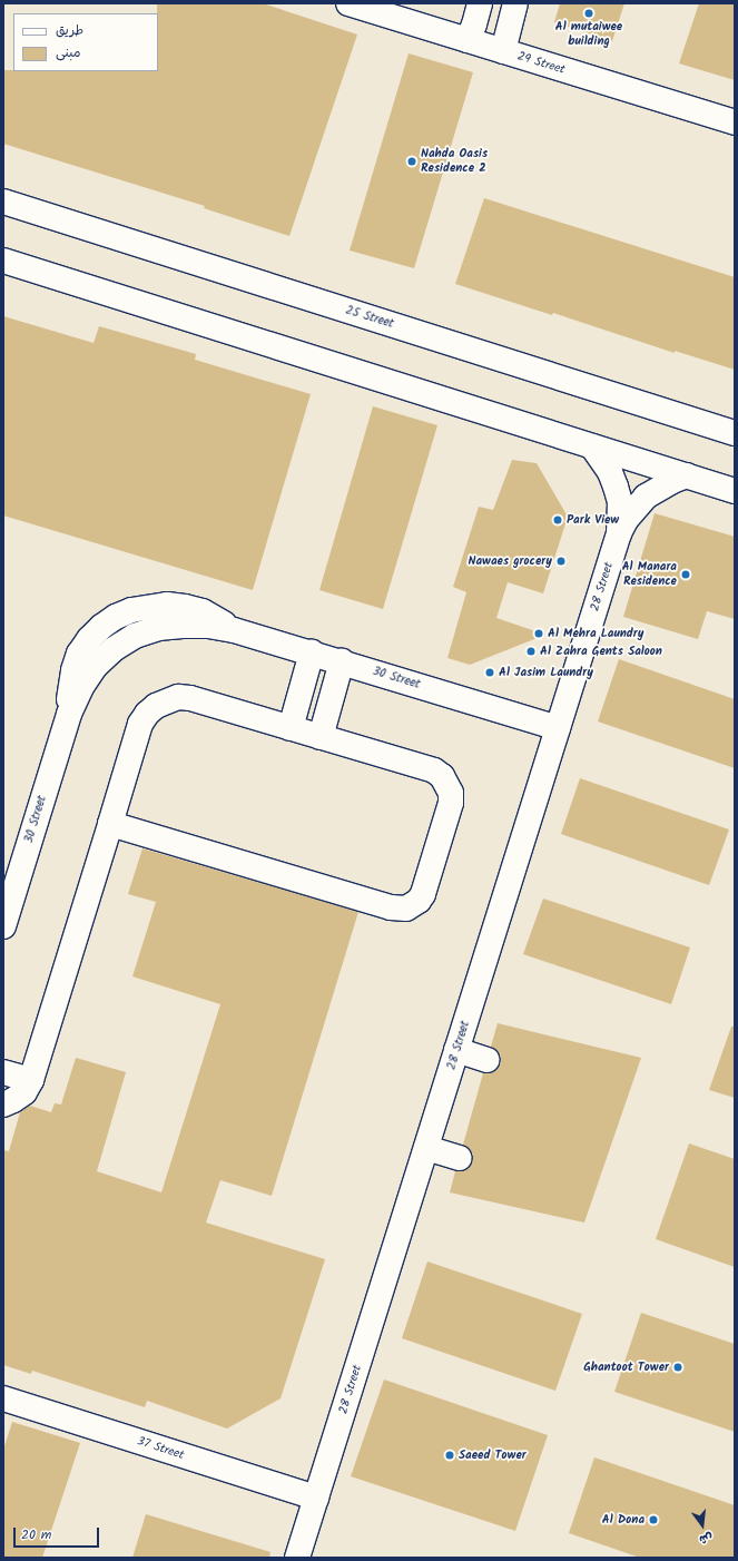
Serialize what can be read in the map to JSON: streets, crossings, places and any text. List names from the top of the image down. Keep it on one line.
{"streets":{"street":["29 Street","25 Street","28 Street","30 Street","37 Street"]},"crossings":[["28 Street","30 Street"],["28 Street","37 Street"]],"places":["Al mutaiwee building","Nahda Oasis Residence 2","Park View","Nawaes grocery","Al Manara Residence","Al Mehra Laundry","Al Zahra Gents Saloon","Al Jasim Laundry","Ghantoot Tower","Saeed Tower","Al Dona"],"legend":["طريق","مبنى"],"scale_bar":"20 m","north":"bottom"}
